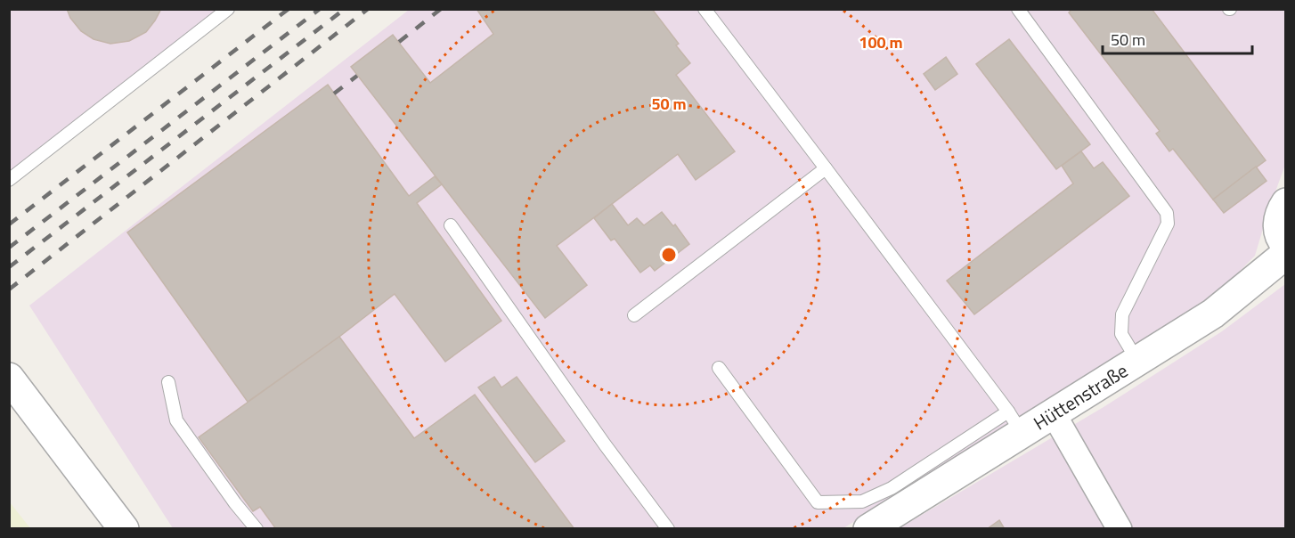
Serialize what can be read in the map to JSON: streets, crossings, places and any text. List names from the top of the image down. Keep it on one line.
{"streets":{"street":["Hüttenstraße"]},"scale_bar":"50 m","rings":["100 m","50 m"]}
